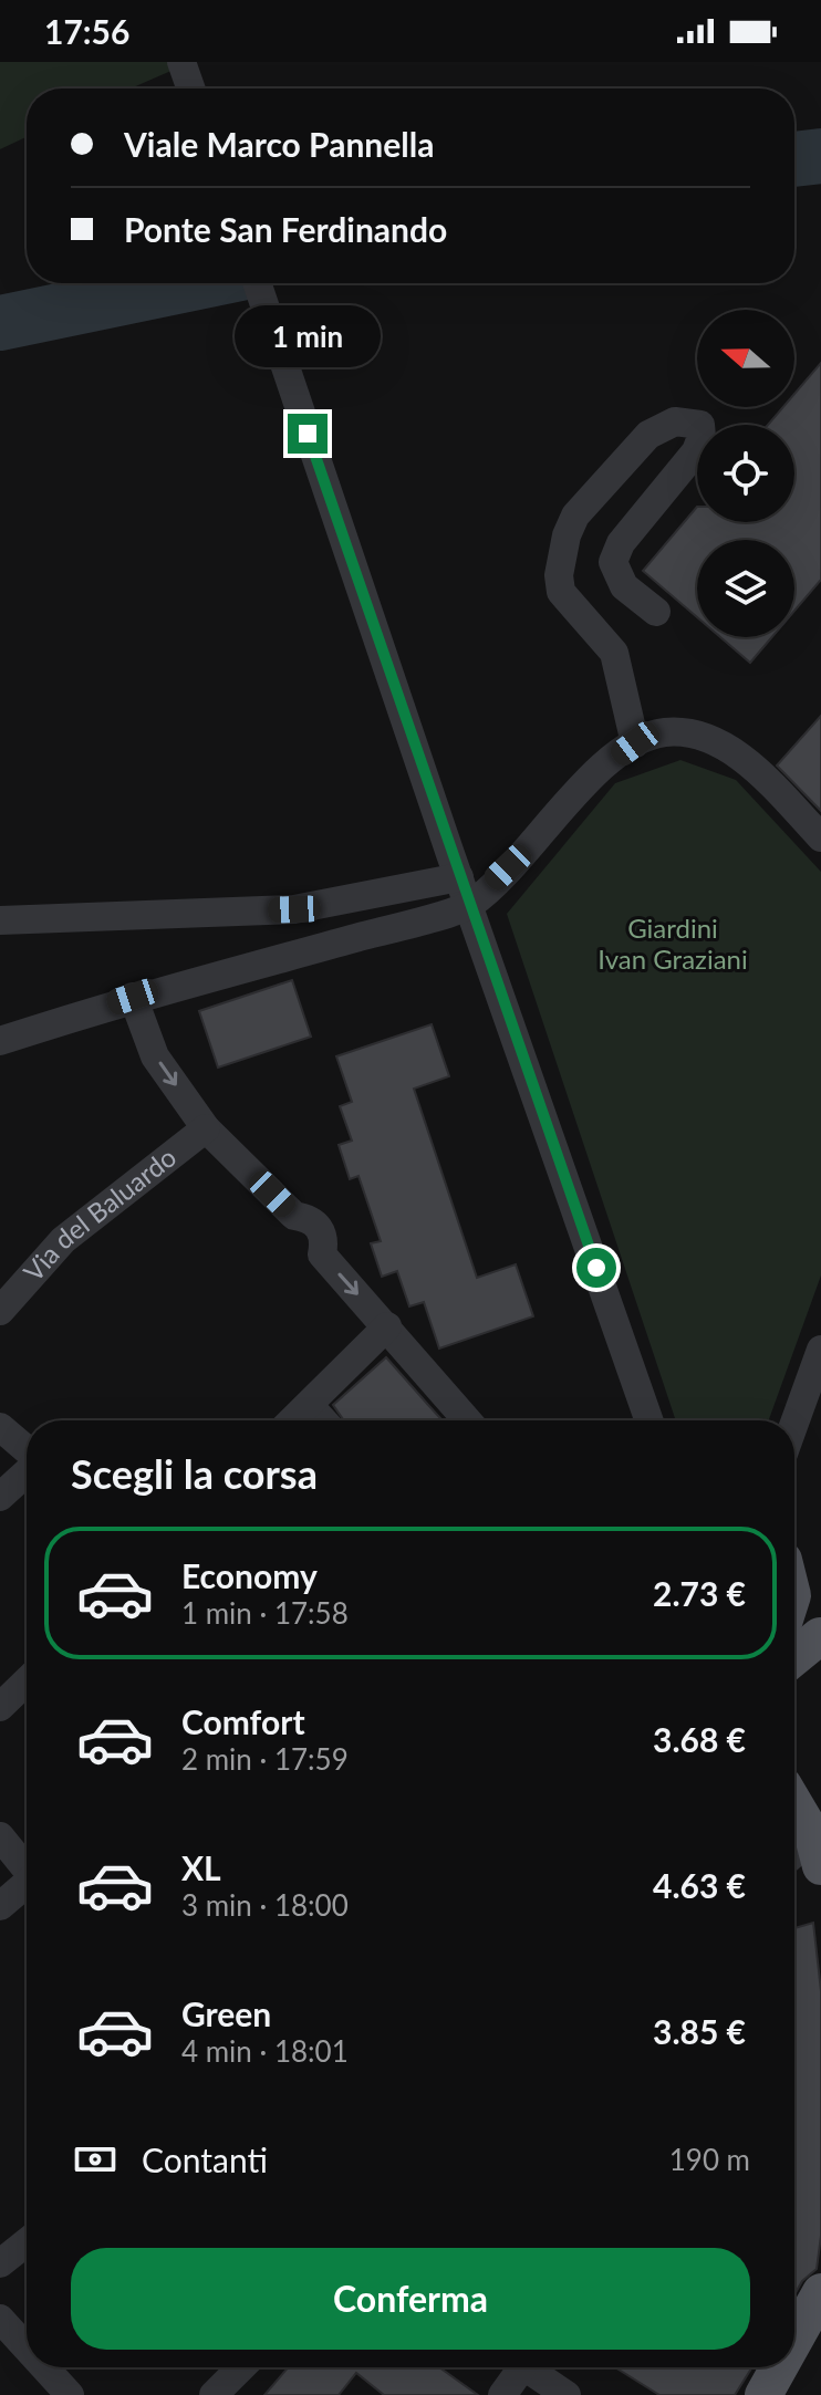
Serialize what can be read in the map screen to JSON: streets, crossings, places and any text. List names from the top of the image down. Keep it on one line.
{"streets":{"street":["Via del Baluardo"]},"parks":["Giardini Ivan Graziani"],"north":"left","page":{"status":"17:56","banner":["Viale Marco Pannella","Ponte San Ferdinando"],"bubble":"1 min","heading":"Scegli la corsa","list":[{"name":"Economy","note":"1 min · 17:58","value":"2.73 €"},{"name":"Comfort","note":"2 min · 17:59","value":"3.68 €"},{"name":"XL","note":"3 min · 18:00","value":"4.63 €"},{"name":"Green","note":"4 min · 18:01","value":"3.85 €"}],"pay":["Contanti","190 m"],"buttons":"Conferma"}}
